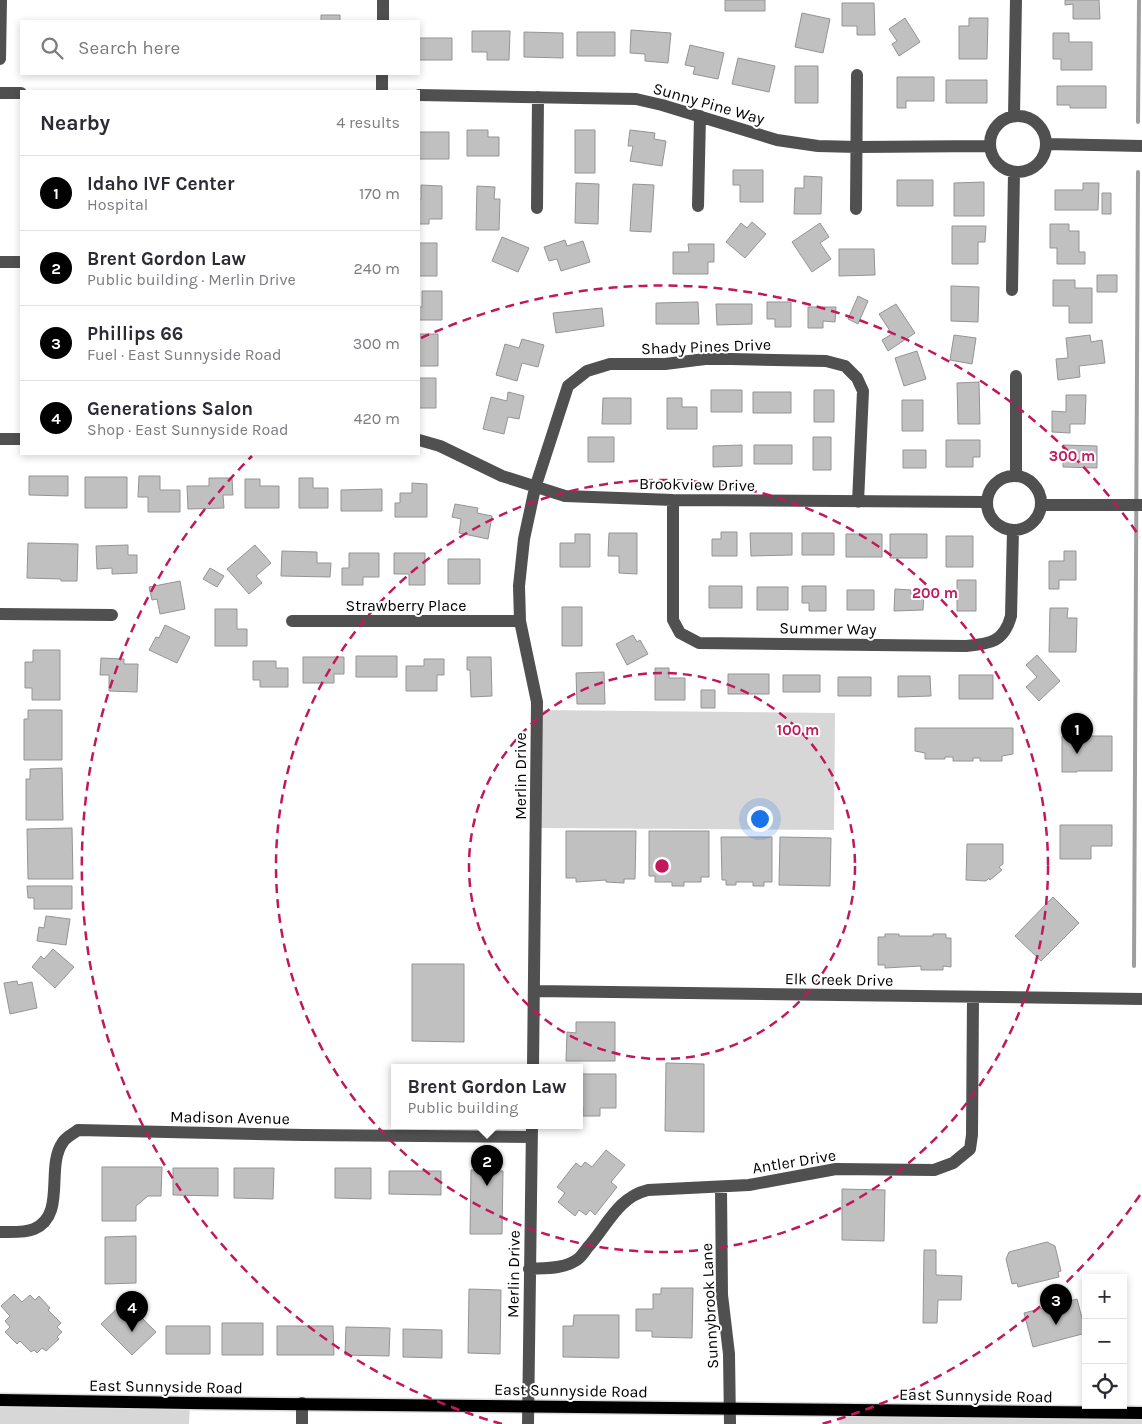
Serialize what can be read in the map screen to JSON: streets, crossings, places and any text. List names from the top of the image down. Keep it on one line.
{"streets":{"main road":["East Sunnyside Road"],"street":["Sunny Pine Way","Shady Pines Drive","Brookview Drive","Strawberry Place","Summer Way","Merlin Drive","Elk Creek Drive","Madison Avenue","Antler Drive","Sunnybrook Lane"]},"crossings":[["Shady Pines Drive","Brookview Drive"],["Shady Pines Drive","Merlin Drive"],["Brookview Drive","Summer Way"],["Brookview Drive","Merlin Drive"],["Strawberry Place","Merlin Drive"],["Merlin Drive","Elk Creek Drive"],["Merlin Drive","Madison Avenue"],["Merlin Drive","Antler Drive"],["Merlin Drive","East Sunnyside Road"],["Elk Creek Drive","Antler Drive"],["Antler Drive","Sunnybrook Lane"],["Sunnybrook Lane","East Sunnyside Road"]],"page":{"search":"Search here","heading":["Nearby","4 results"],"list":[{"mark":"1","name":"Idaho IVF Center","note":"Hospital","value":"170 m"},{"mark":"2","name":"Brent Gordon Law","note":"Public building · Merlin Drive","value":"240 m"},{"mark":"3","name":"Phillips 66","note":"Fuel · East Sunnyside Road","value":"300 m"},{"mark":"4","name":"Generations Salon","note":"Shop · East Sunnyside Road","value":"420 m"}],"pins":["1","2","3","4"],"popup":["Brent Gordon Law","Public building"],"map_buttons":["+","−"]},"rings":["300 m","200 m","100 m"]}
